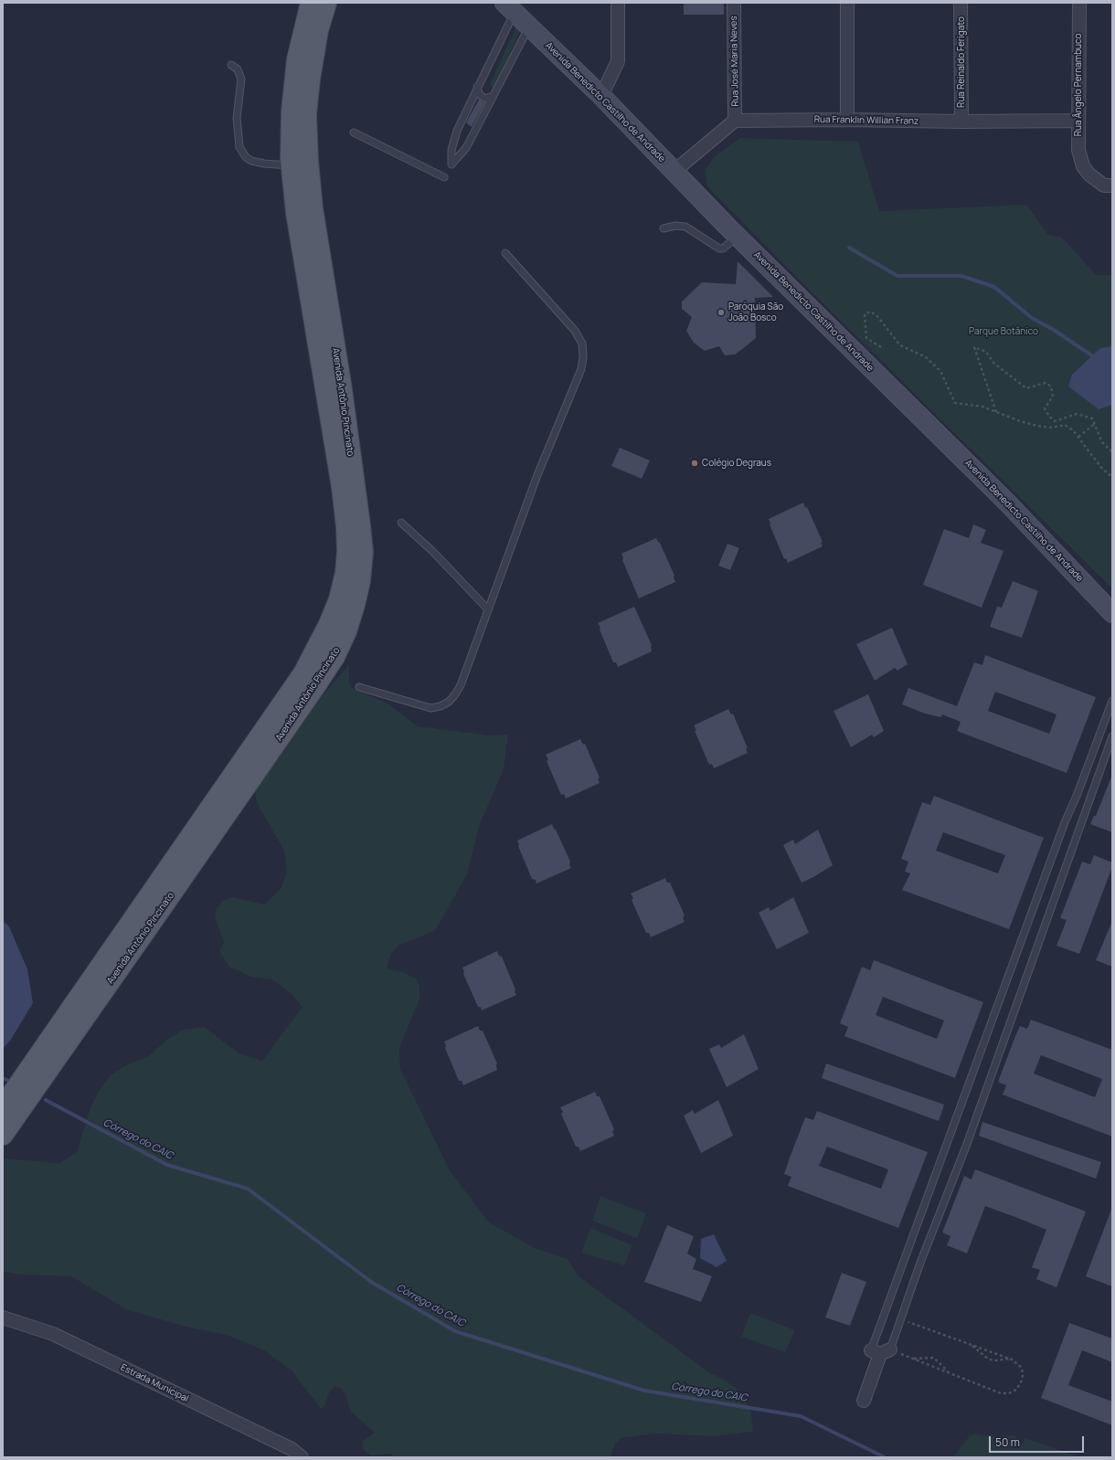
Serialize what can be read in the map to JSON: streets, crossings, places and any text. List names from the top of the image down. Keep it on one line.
{"streets":{"main road":["Avenida Benedicto Castilho de Andrade","Avenida Antônio Pincinato"],"street":["Rua José Maria Neves","Rua Reinaldo Ferigato","Rua Ângelo Pernambuco","Rua Franklin Willian Franz","Estrada Municipal"]},"crossings":[["Rua José Maria Neves","Rua Franklin Willian Franz"],["Rua Reinaldo Ferigato","Rua Franklin Willian Franz"],["Rua Ângelo Pernambuco","Rua Franklin Willian Franz"]],"water":["Córrego do CAIC"],"parks":["Parque Botânico"],"places":["Paróquia São João Bosco","Colégio Degraus"],"scale_bar":"50 m"}
